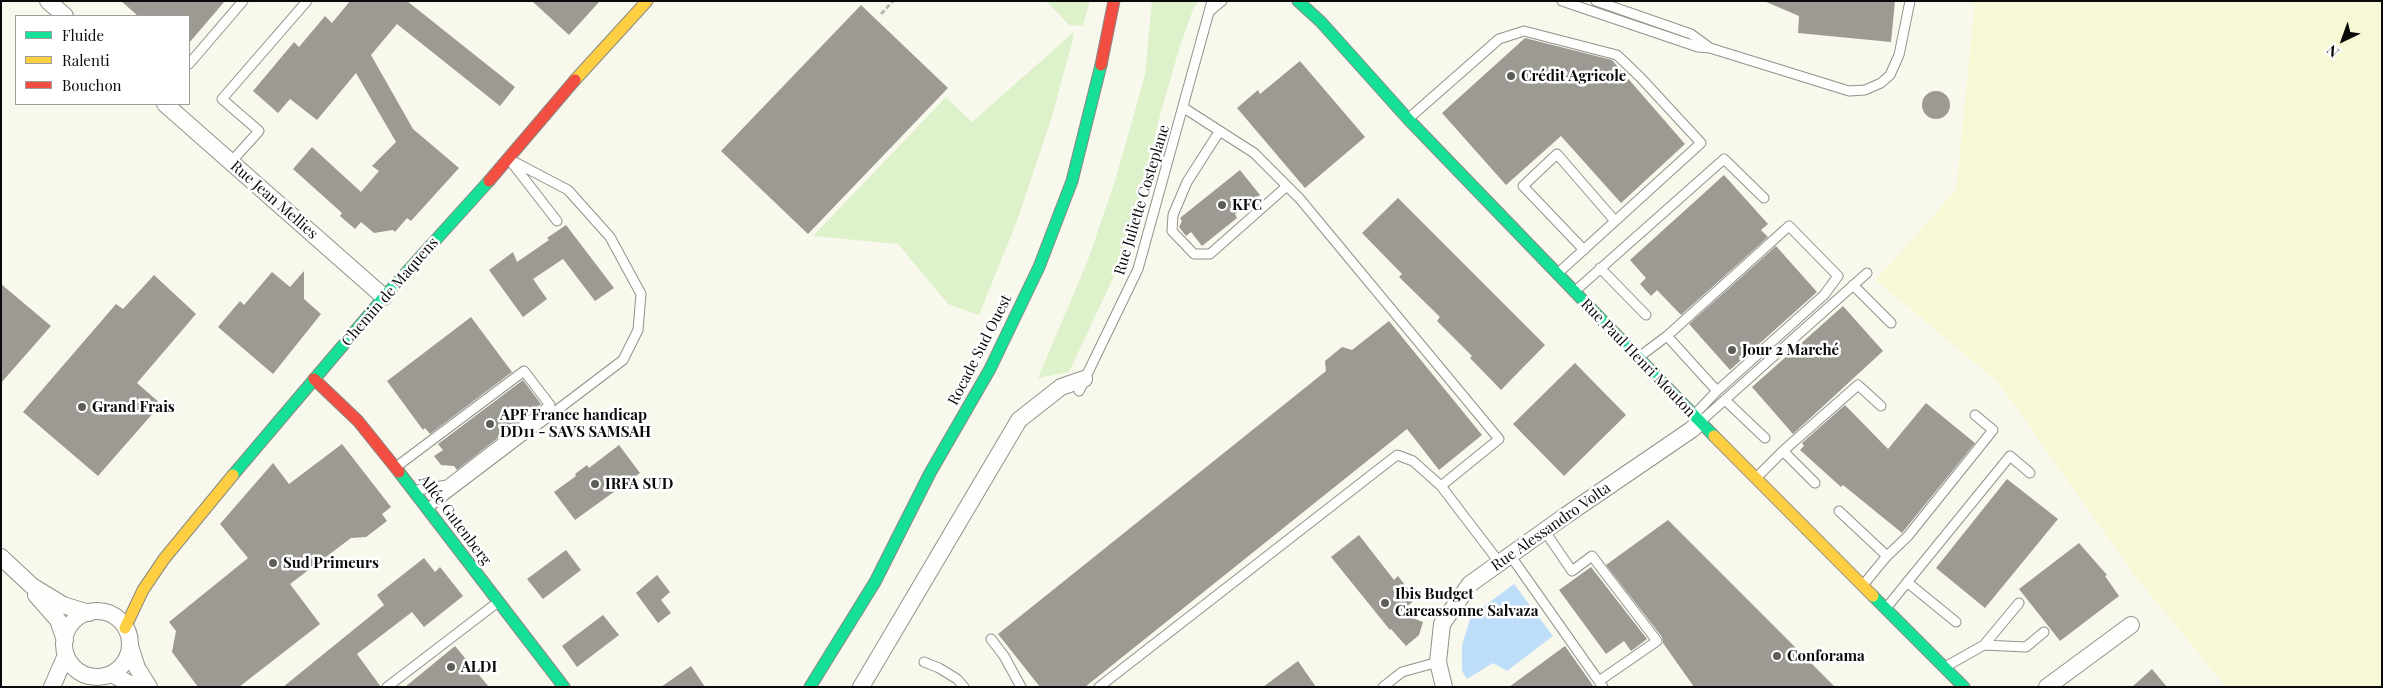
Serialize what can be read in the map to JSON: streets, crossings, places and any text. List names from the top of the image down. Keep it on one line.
{"streets":{"street":["Rue Jean Mellies","Chemin de Maquens","Rocade Sud Ouest","Rue Paul Henri Mouton","Allée Gutenberg","Rue Alessandro Volta"],"lane":["Rue Juliette Costeplane"]},"crossings":[["Rue Jean Mellies","Chemin de Maquens"],["Chemin de Maquens","Allée Gutenberg"],["Rue Paul Henri Mouton","Rue Alessandro Volta"]],"places":["Crédit Agricole","KFC","Jour 2 Marché","Grand Frais","APF France handicap DD11 - SAVS SAMSAH","IRFA SUD","Sud Primeurs","Ibis Budget Carcassonne Salvaza","Conforama","ALDI"],"legend":["Fluide","Ralenti","Bouchon"],"north":"bottom left"}
